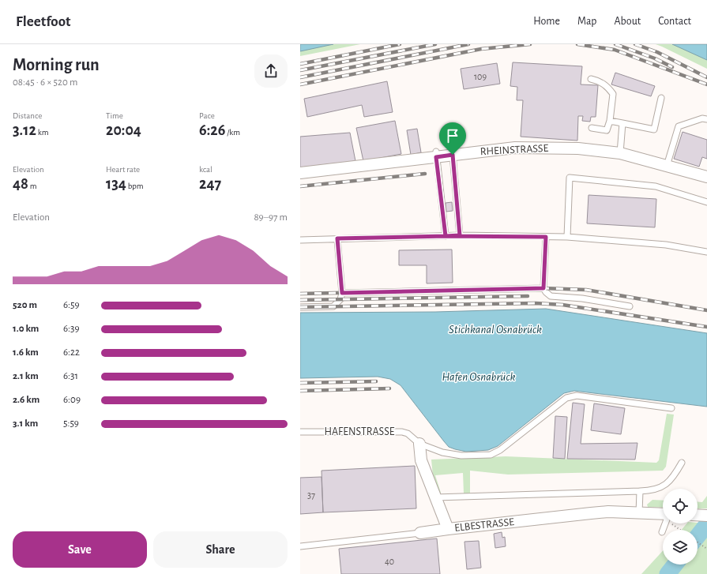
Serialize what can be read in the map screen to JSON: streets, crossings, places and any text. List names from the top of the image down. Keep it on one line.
{"streets":{"street":["RHEINSTRASSE","ELBESTRASSE"],"lane":["HAFENSTRASSE"]},"water":["Stichkanal Osnabrück","Hafen Osnabrück"],"house_numbers":["109","37","40"],"page":{"header":"Fleetfoot","nav":["Home","Map","About","Contact"],"heading":["Morning run","08:45 · 6 × 520 m"],"stats":[["Distance","3.12 km"],["Time","20:04"],["Pace","6:26 /km"],["Elevation","48 m"],["Heart rate","134 bpm"],["kcal","247"]],"chart":["Elevation","89–97 m"],"list":[{"name":"520 m","note":"6:59"},{"name":"1.0 km","note":"6:39"},{"name":"1.6 km","note":"6:22"},{"name":"2.1 km","note":"6:31"},{"name":"2.6 km","note":"6:09"},{"name":"3.1 km","note":"5:59"}],"buttons":["Save","Share"]}}
